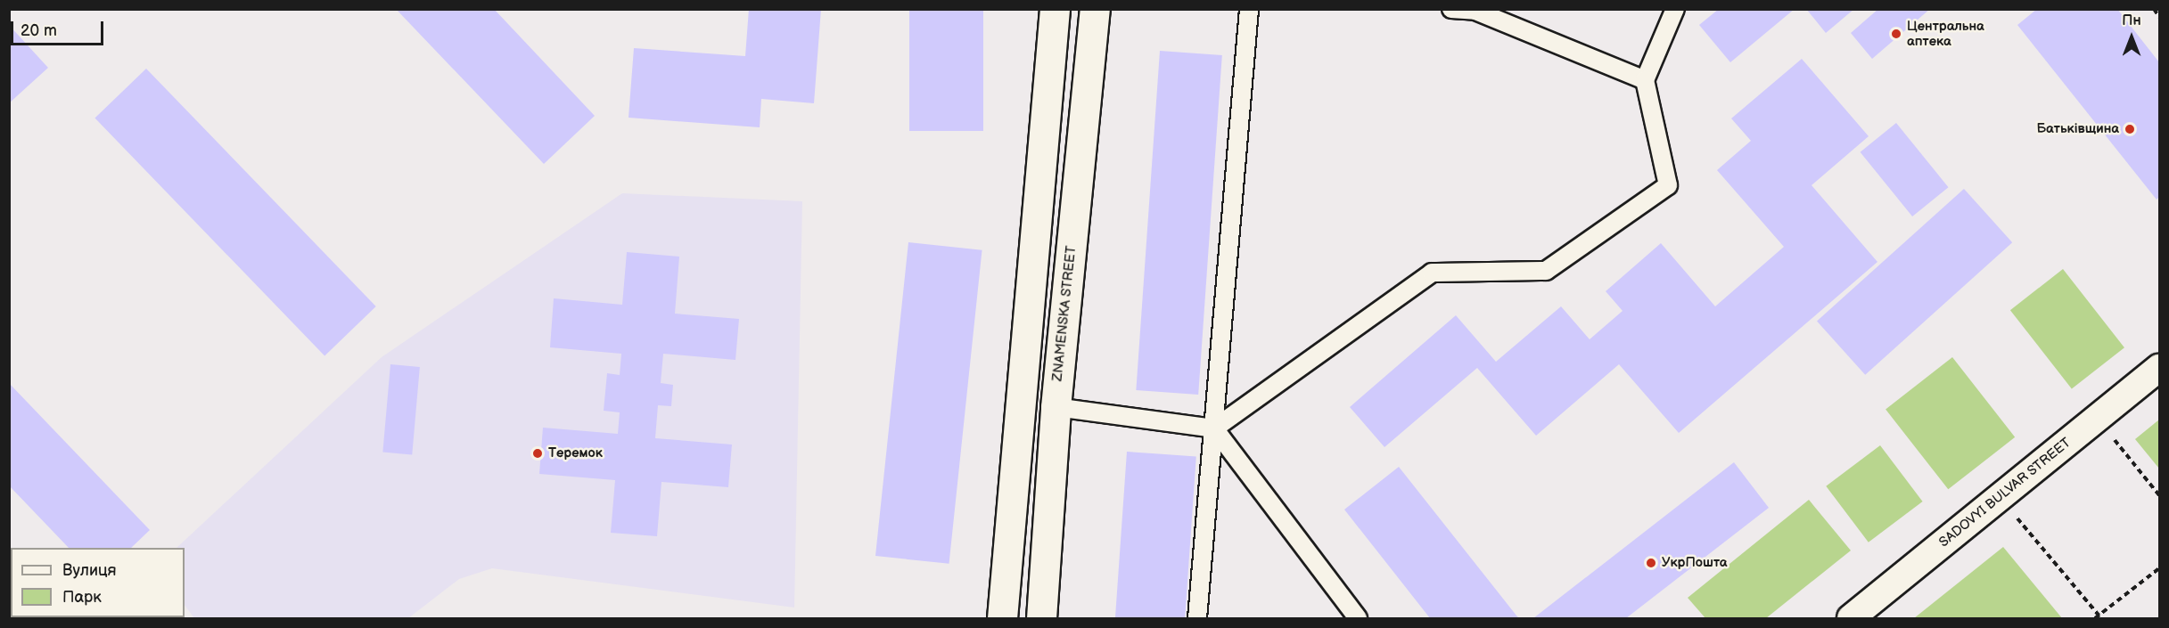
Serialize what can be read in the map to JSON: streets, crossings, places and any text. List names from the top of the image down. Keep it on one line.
{"streets":{"main road":["ZNAMENSKA STREET"],"street":["SADOVYI BULVAR STREET"]},"places":["Центральна аптека","Батьківщина","Теремок","УкрПошта"],"legend":["Вулиця","Парк"],"scale_bar":"20 m","north":"top"}
